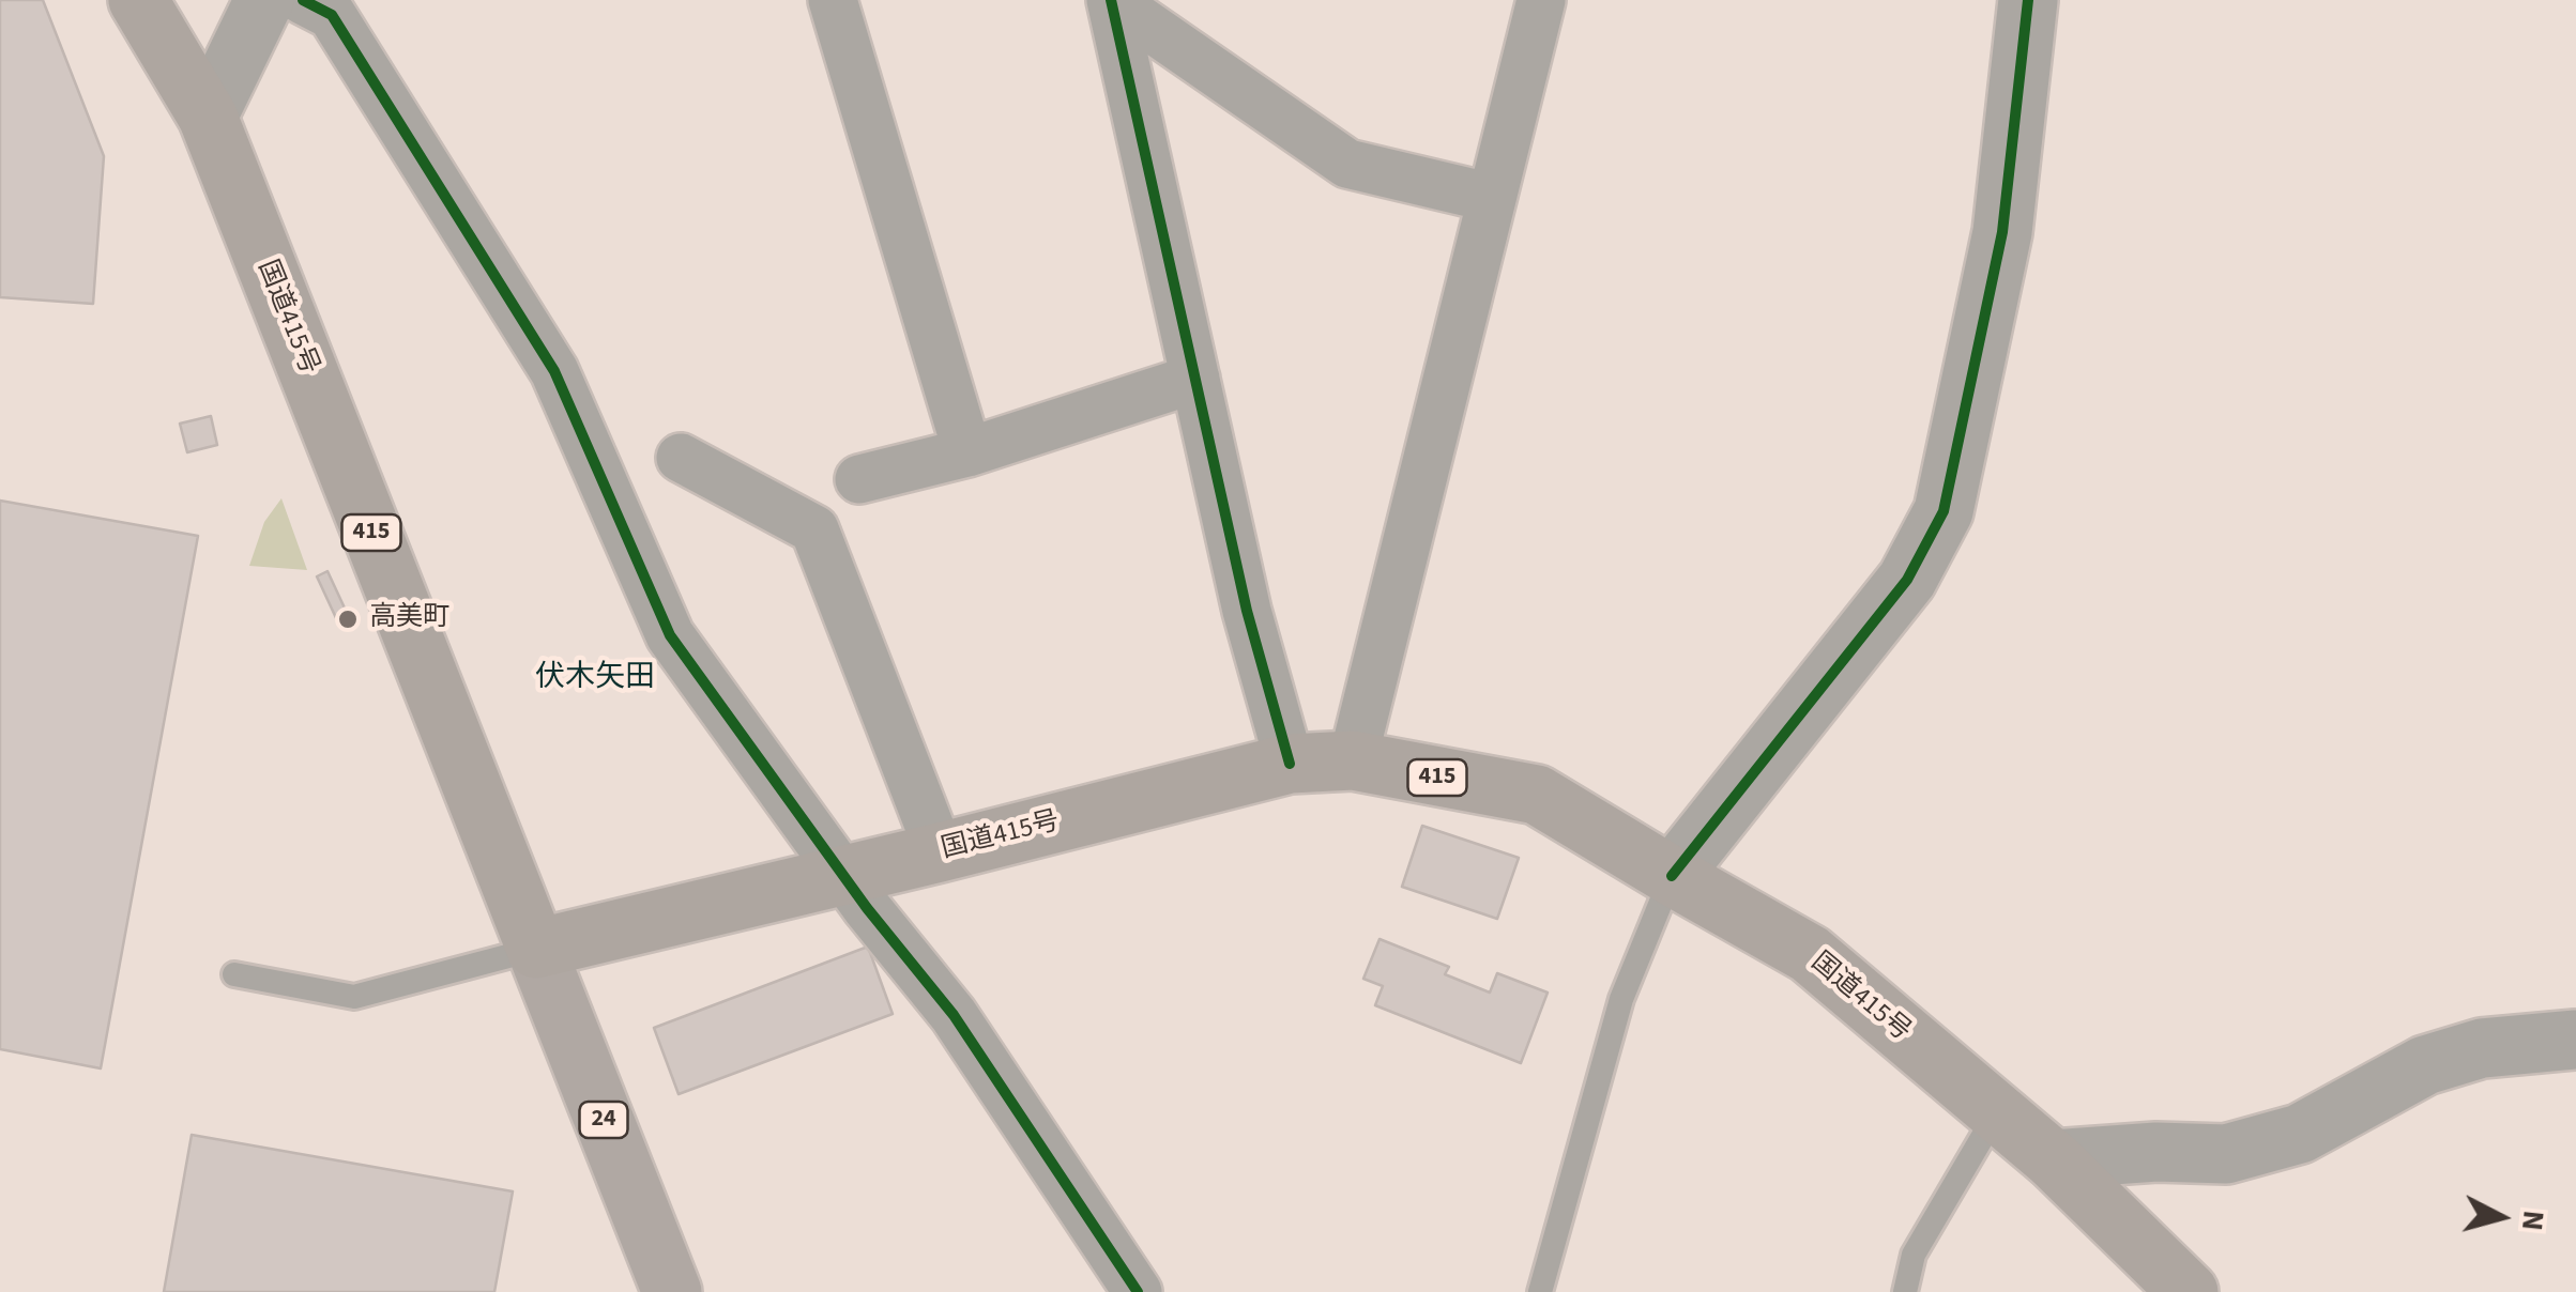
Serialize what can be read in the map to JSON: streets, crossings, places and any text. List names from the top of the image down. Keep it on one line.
{"streets":{"highway":["国道415号","415"],"main road":["24"]},"crossings":[["国道415号","24"]],"districts":["伏木矢田"],"places":["高美町"],"north":"right"}
